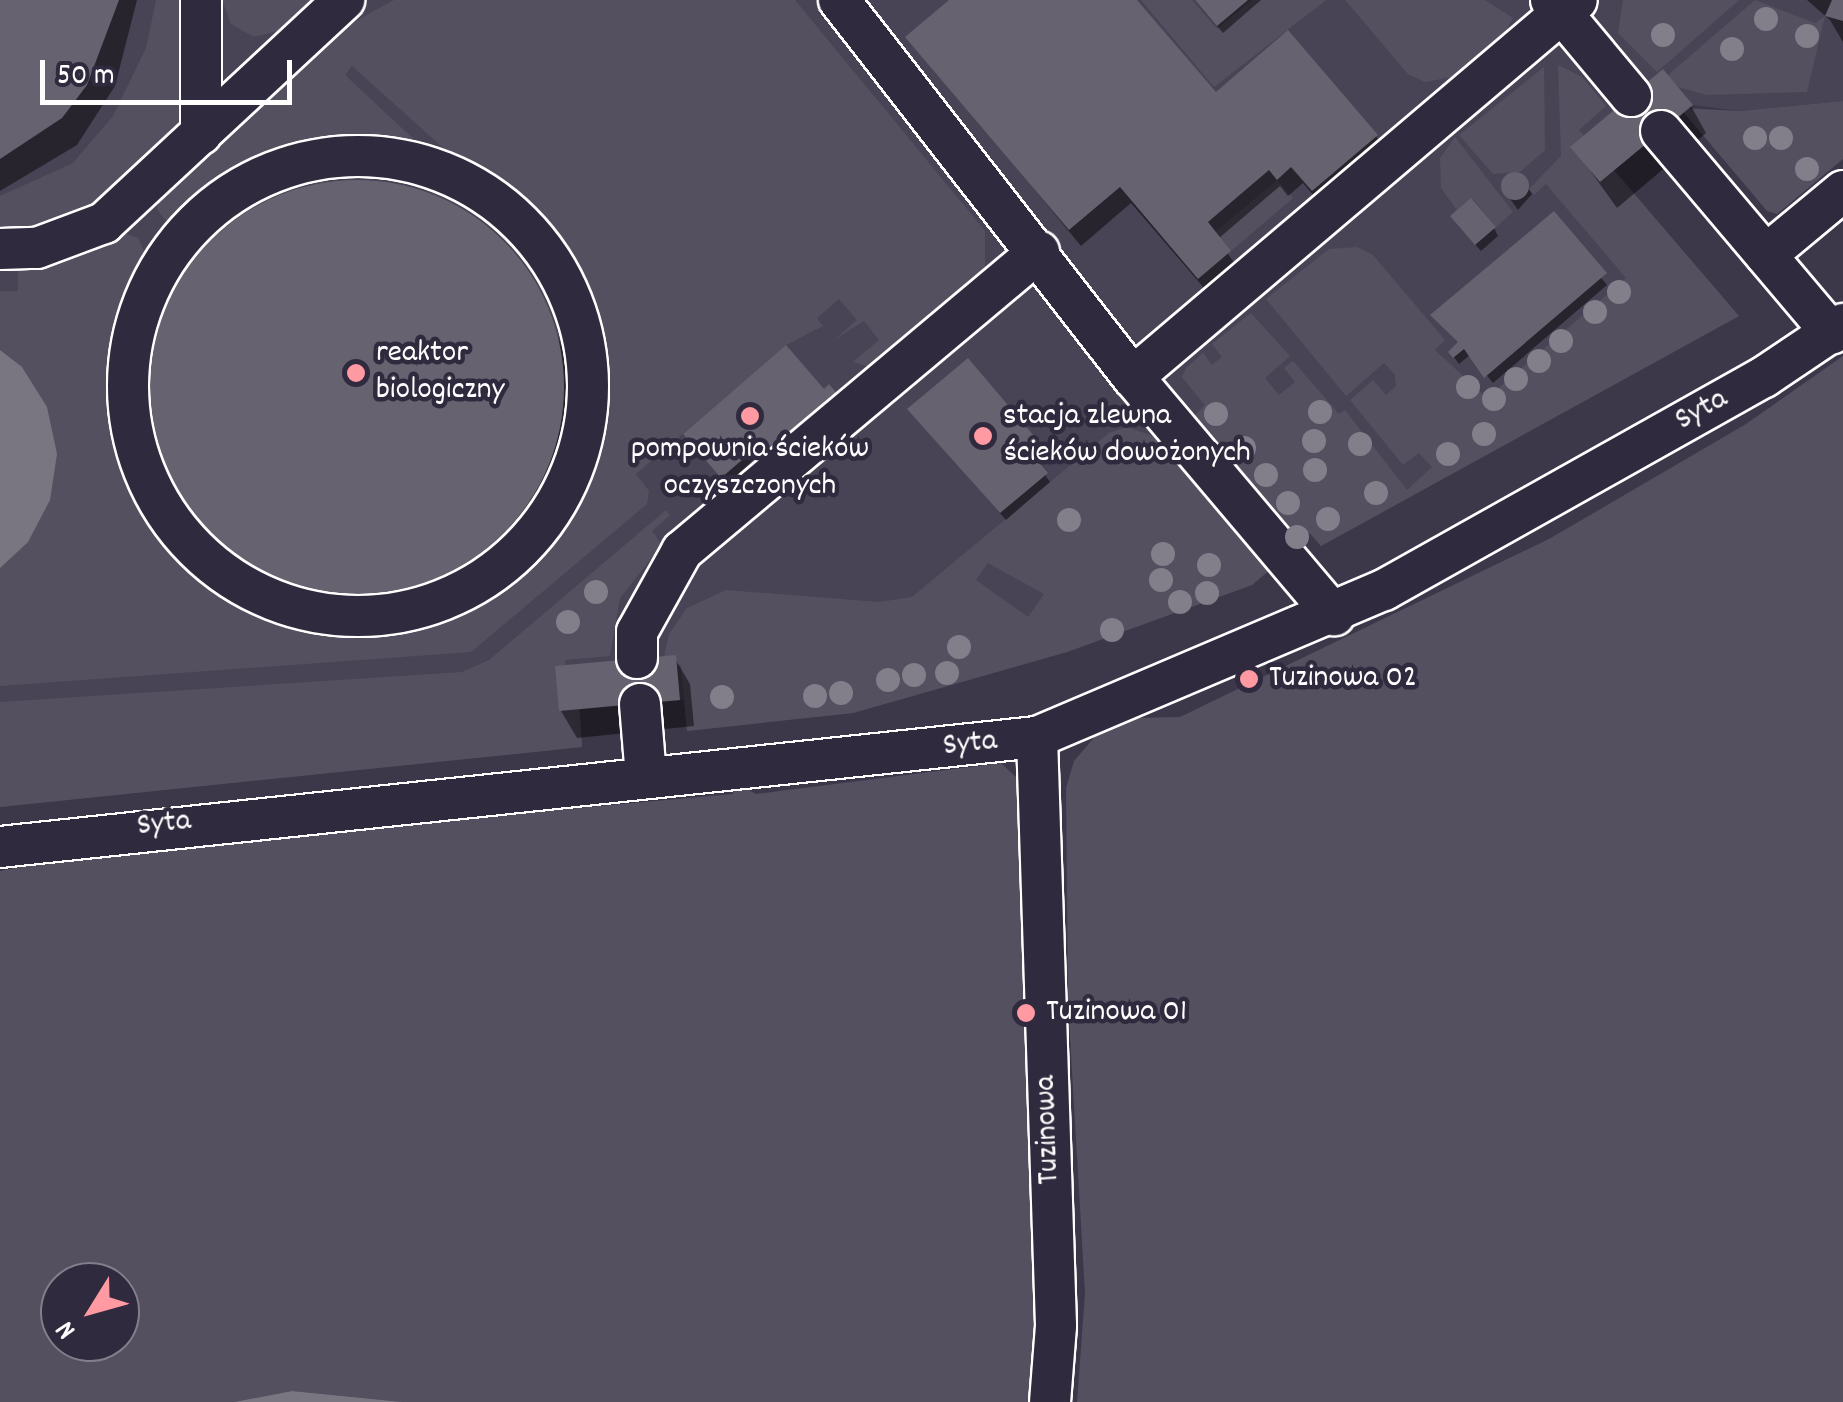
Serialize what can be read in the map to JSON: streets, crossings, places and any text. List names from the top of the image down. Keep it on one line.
{"streets":{"street":["Syta","Tuzinowa"]},"crossings":[["Syta","Tuzinowa"]],"places":["reaktor biologiczny","pompownia ścieków oczyszczonych","stacja zlewna ścieków dowożonych","Tuzinowa 02","Tuzinowa 01"],"scale_bar":"50 m","north":"bottom left"}
